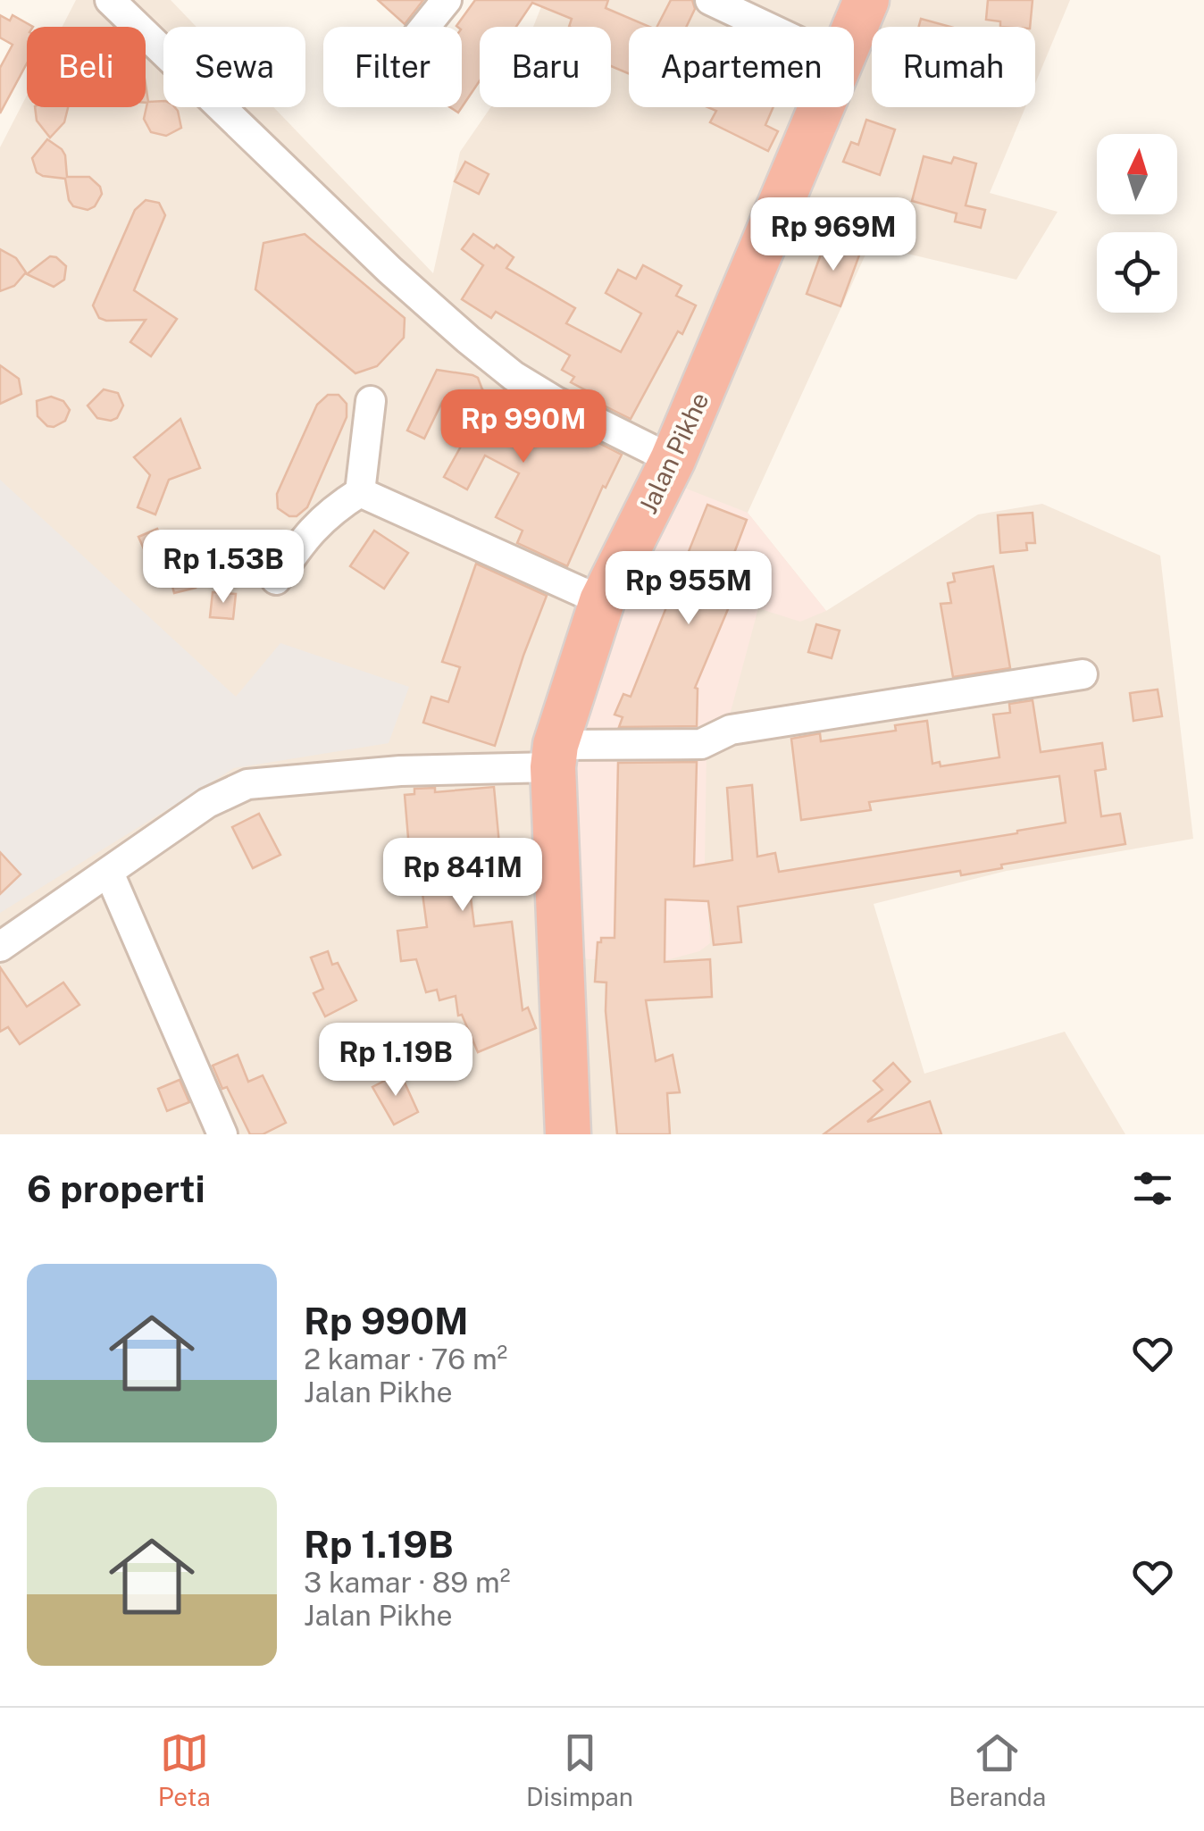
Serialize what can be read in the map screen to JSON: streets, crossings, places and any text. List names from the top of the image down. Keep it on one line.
{"streets":{"highway":["Jalan Pikhe"]},"north":"top","page":{"chip":["Beli","Sewa","Filter","Baru","Apartemen","Rumah"],"price":["Rp 969M","Rp 990M","Rp 1.53B","Rp 955M","Rp 841M","Rp 1.19B"],"heading":"6 properti","list":[{"name":"Rp 990M","note":"2 kamar · 76 m² · Jalan Pikhe"},{"name":"Rp 1.19B","note":"3 kamar · 89 m² · Jalan Pikhe"}],"tabs":["Peta","Disimpan","Beranda"]}}
